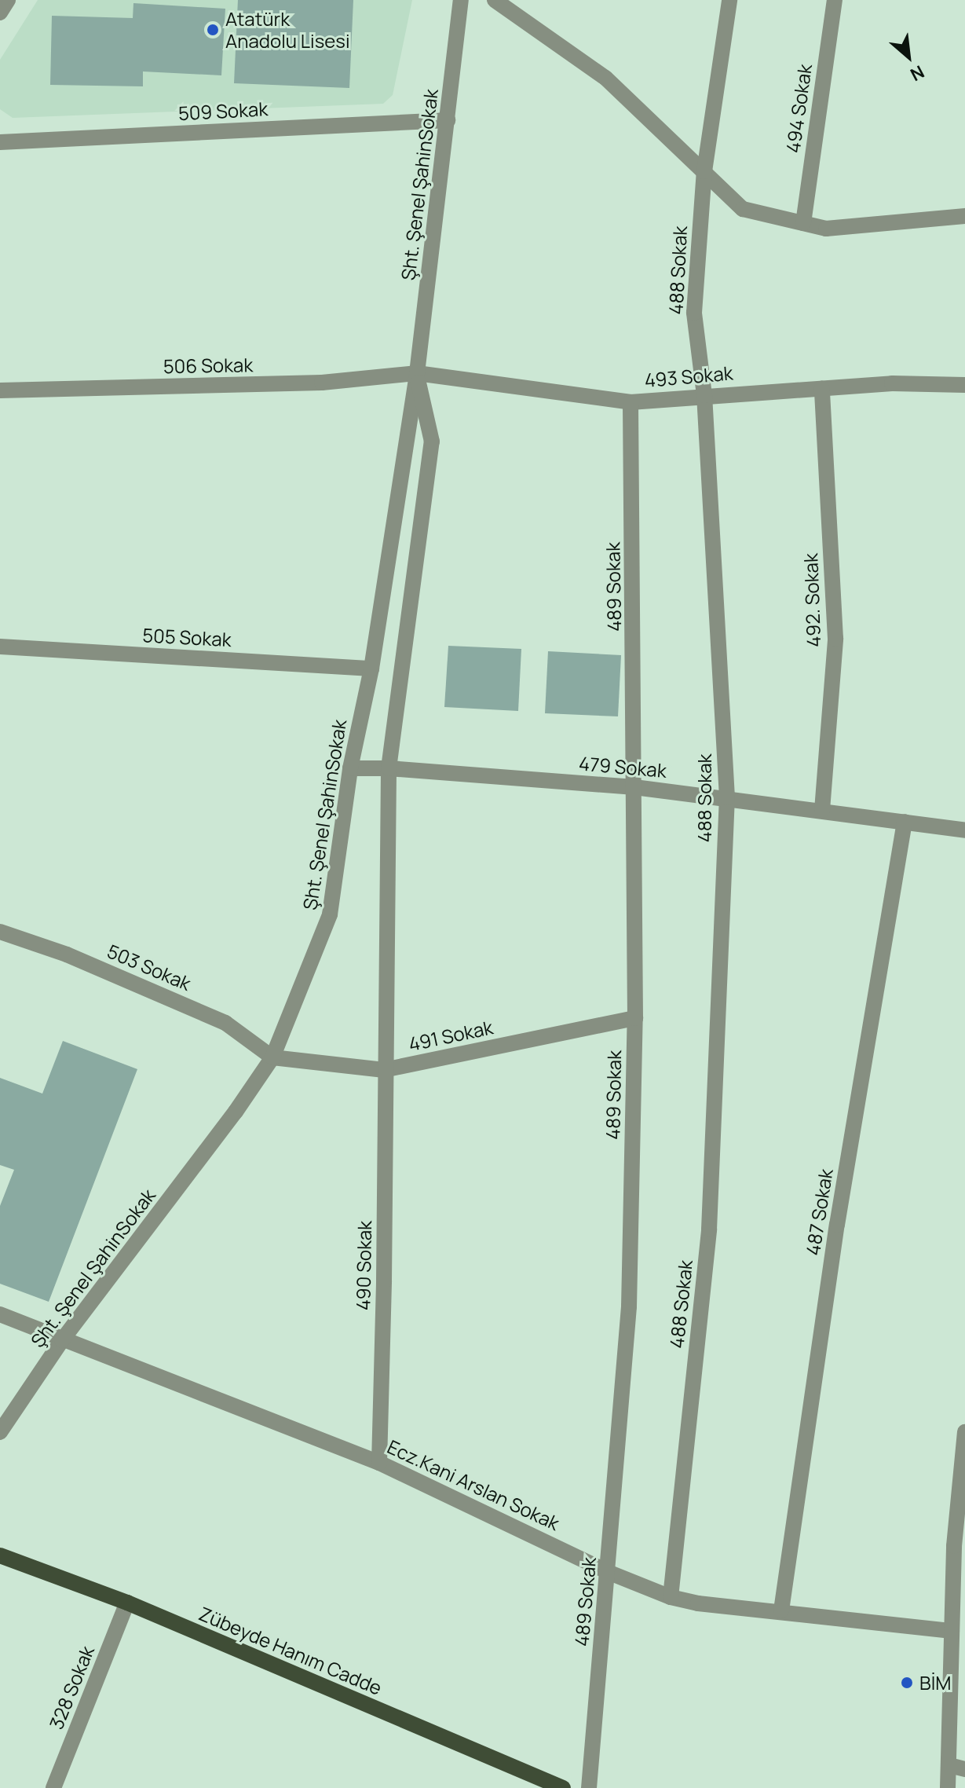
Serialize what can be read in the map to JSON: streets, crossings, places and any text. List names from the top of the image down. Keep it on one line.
{"streets":{"main road":["Zübeyde Hanım Cadde"],"street":["494 Sokak","509 Sokak","Şht. Şenel ŞahinSokak","488 Sokak","506 Sokak","493 Sokak","489 Sokak","492. Sokak","505 Sokak","479 Sokak","503 Sokak","491 Sokak","487 Sokak","490 Sokak","Ecz.Kani Arslan Sokak","328 Sokak"]},"crossings":[["509 Sokak","Şht. Şenel ŞahinSokak"],["Şht. Şenel ŞahinSokak","506 Sokak"],["Şht. Şenel ŞahinSokak","493 Sokak"],["Şht. Şenel ŞahinSokak","505 Sokak"],["Şht. Şenel ŞahinSokak","479 Sokak"],["Şht. Şenel ŞahinSokak","503 Sokak"],["Şht. Şenel ŞahinSokak","491 Sokak"],["Şht. Şenel ŞahinSokak","490 Sokak"],["Şht. Şenel ŞahinSokak","Ecz.Kani Arslan Sokak"],["488 Sokak","493 Sokak"],["488 Sokak","479 Sokak"],["488 Sokak","Ecz.Kani Arslan Sokak"],["506 Sokak","493 Sokak"],["493 Sokak","489 Sokak"],["493 Sokak","492. Sokak"],["489 Sokak","479 Sokak"],["489 Sokak","491 Sokak"],["489 Sokak","Ecz.Kani Arslan Sokak"],["492. Sokak","479 Sokak"],["479 Sokak","487 Sokak"],["503 Sokak","491 Sokak"],["491 Sokak","490 Sokak"],["487 Sokak","Ecz.Kani Arslan Sokak"],["490 Sokak","Ecz.Kani Arslan Sokak"],["Zübeyde Hanım Cadde","328 Sokak"]],"places":["Atatürk Anadolu Lisesi","BİM"],"north":"bottom right"}
